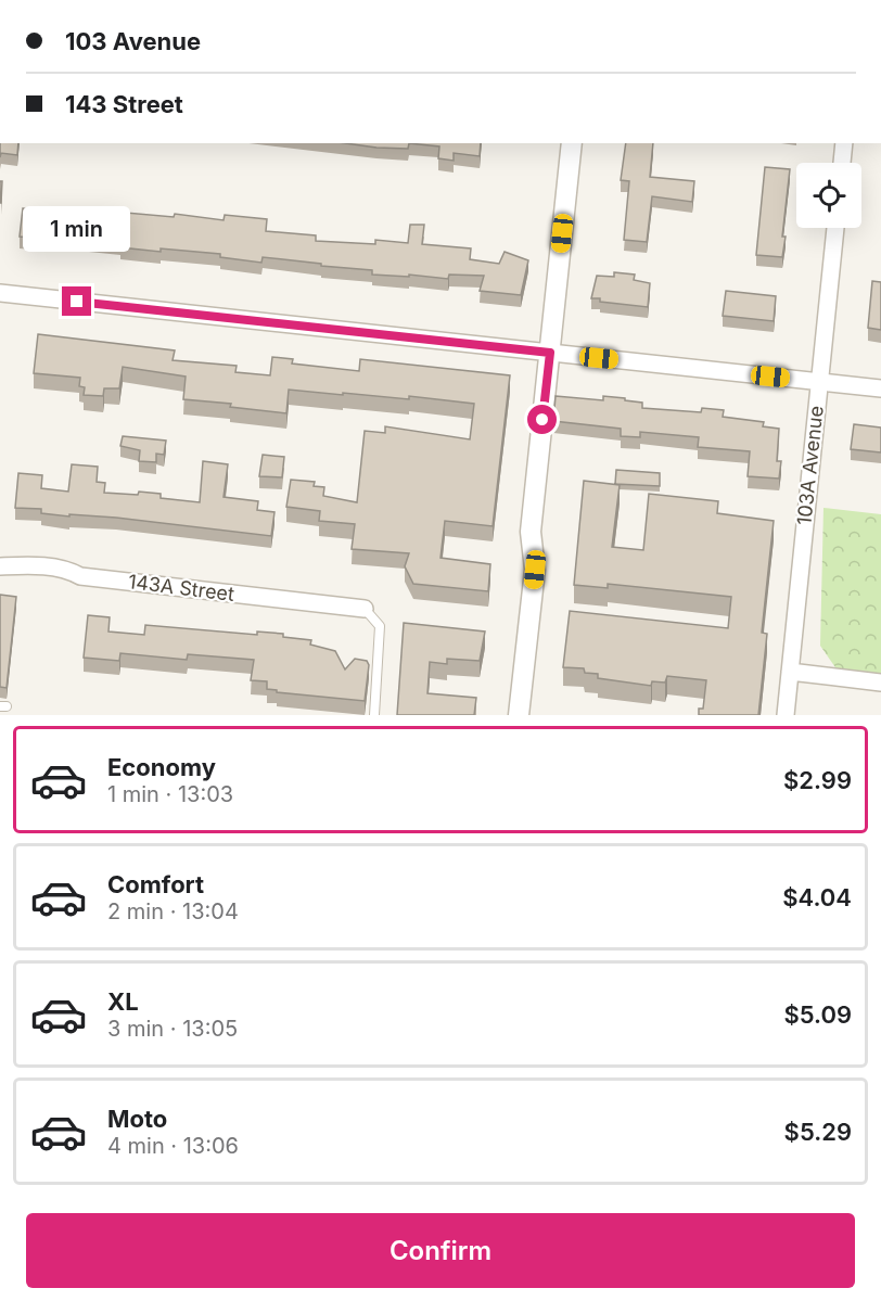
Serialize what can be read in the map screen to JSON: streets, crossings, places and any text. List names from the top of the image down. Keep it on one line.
{"streets":{"street":["103A Avenue","143A Street"]},"page":{"banner":["103 Avenue","143 Street"],"bubble":"1 min","list":[{"name":"Economy","note":"1 min · 13:03","value":"$2.99"},{"name":"Comfort","note":"2 min · 13:04","value":"$4.04"},{"name":"XL","note":"3 min · 13:05","value":"$5.09"},{"name":"Moto","note":"4 min · 13:06","value":"$5.29"}],"buttons":"Confirm"}}
